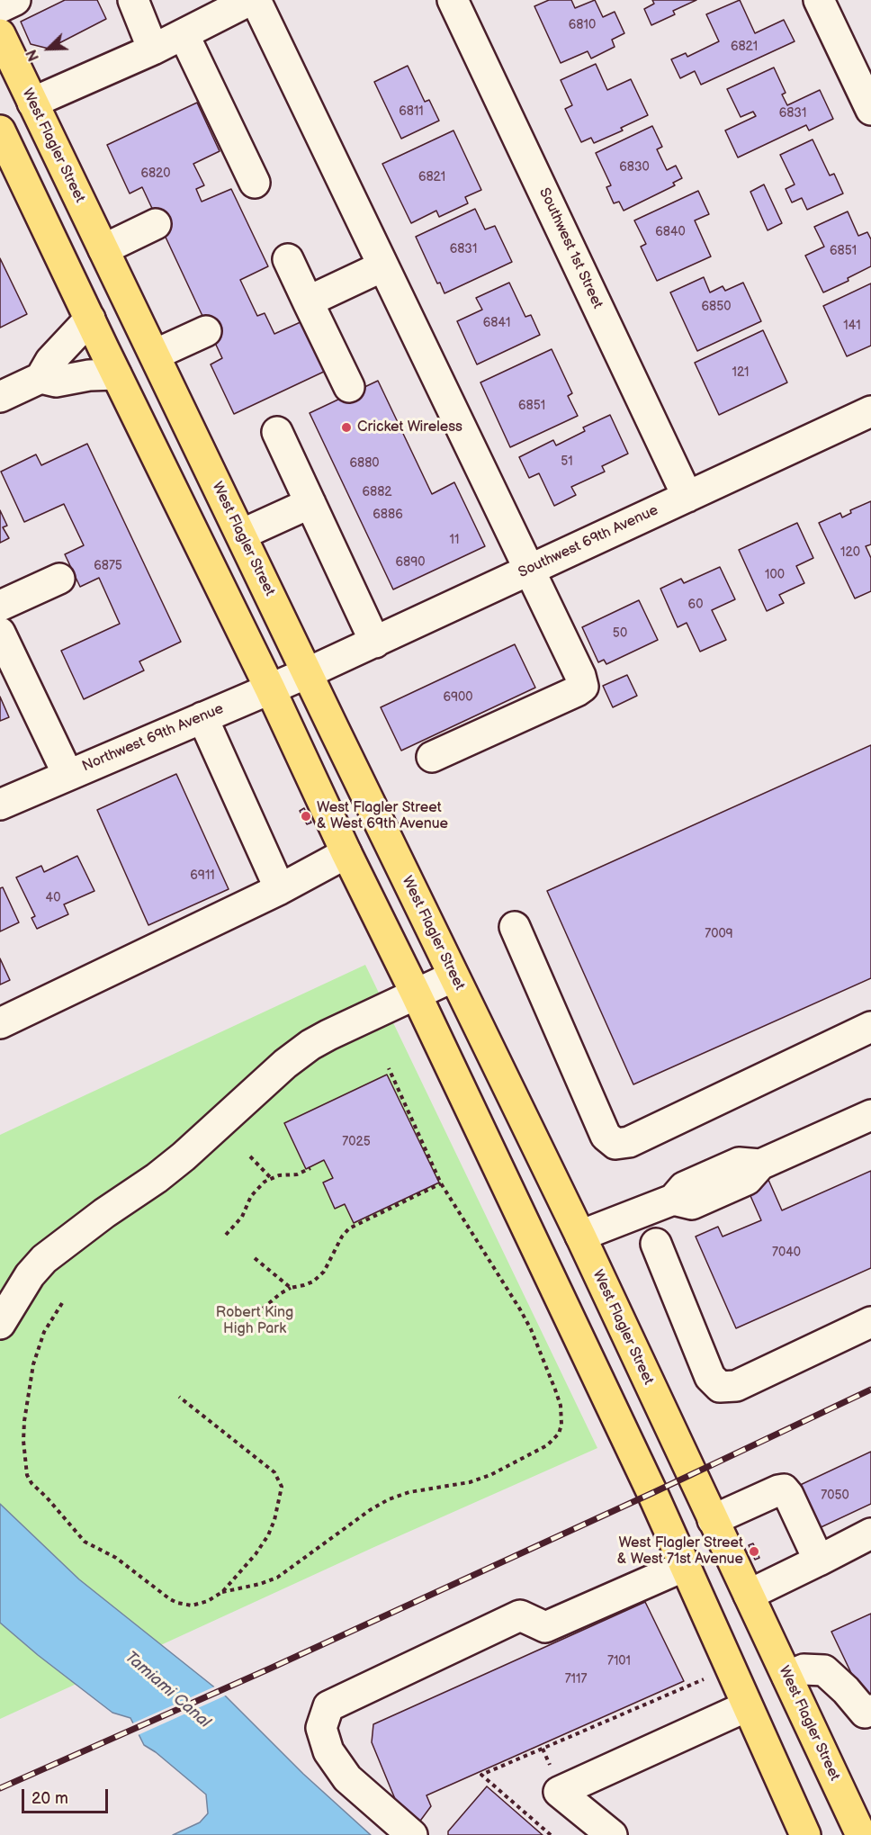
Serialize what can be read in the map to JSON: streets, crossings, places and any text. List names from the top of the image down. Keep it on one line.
{"streets":{"main road":["West Flagler Street"],"street":["Southwest 1st Street","Southwest 69th Avenue","Northwest 69th Avenue"]},"crossings":[["West Flagler Street","Southwest 69th Avenue"],["West Flagler Street","Northwest 69th Avenue"],["Southwest 1st Street","Southwest 69th Avenue"],["Southwest 69th Avenue","Northwest 69th Avenue"]],"water":["Tamiami Canal"],"parks":["Robert King High Park"],"places":["Cricket Wireless","West Flagler Street & West 69th Avenue","West Flagler Street & West 71st Avenue"],"house_numbers":["6810","6821","6811","6831","6830","6820","6821","6840","6831","6851","6850","6841","141","121","6851","51","6880","6882","6886","11","120","6890","6875","100","60","50","6900","6911","40","7009","7025","7040","7050","7101","7117"],"scale_bar":"20 m","north":"bottom left"}
